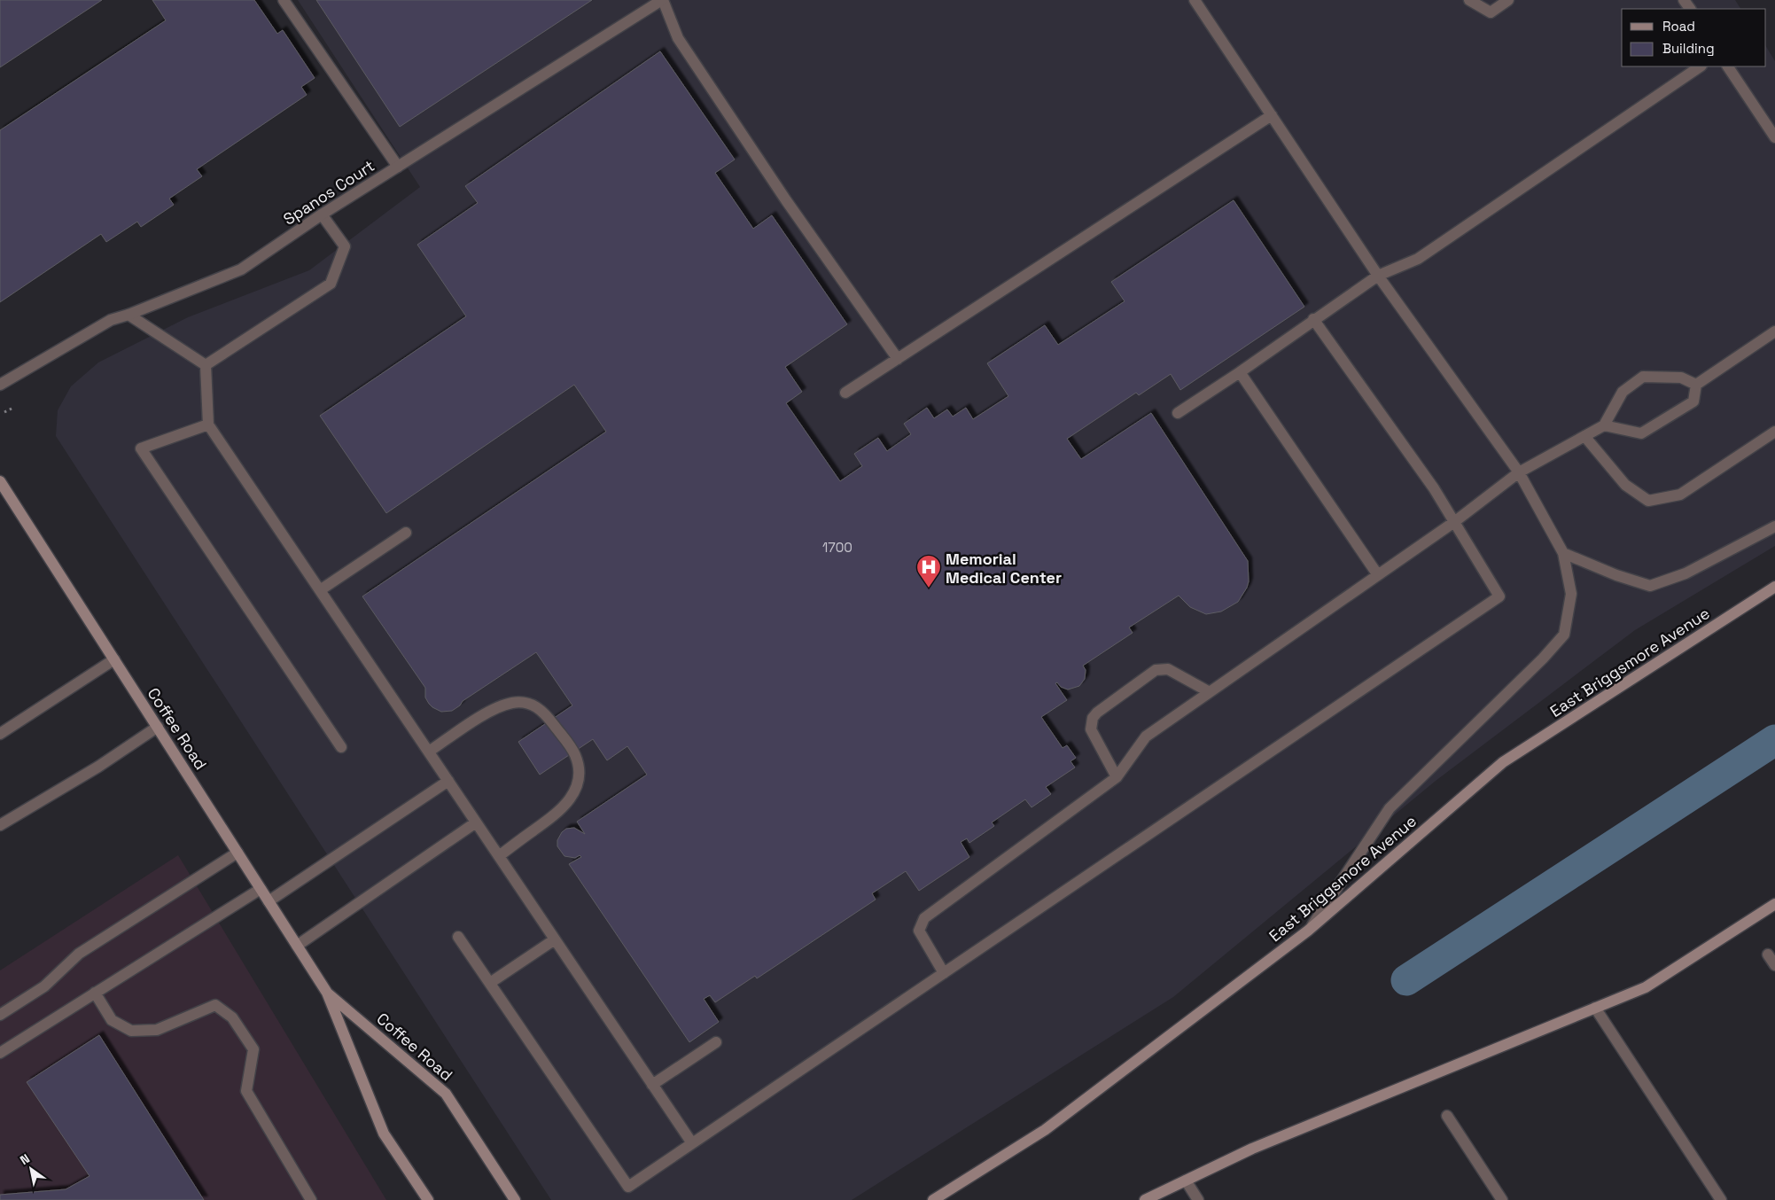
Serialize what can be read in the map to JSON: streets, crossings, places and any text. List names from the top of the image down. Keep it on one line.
{"streets":{"main road":["East Briggsmore Avenue","Coffee Road"],"street":["Spanos Court"]},"places":{"hospital":["Memorial Medical Center"]},"house_numbers":["1700"],"legend":["Road","Building"],"north":"top left"}
